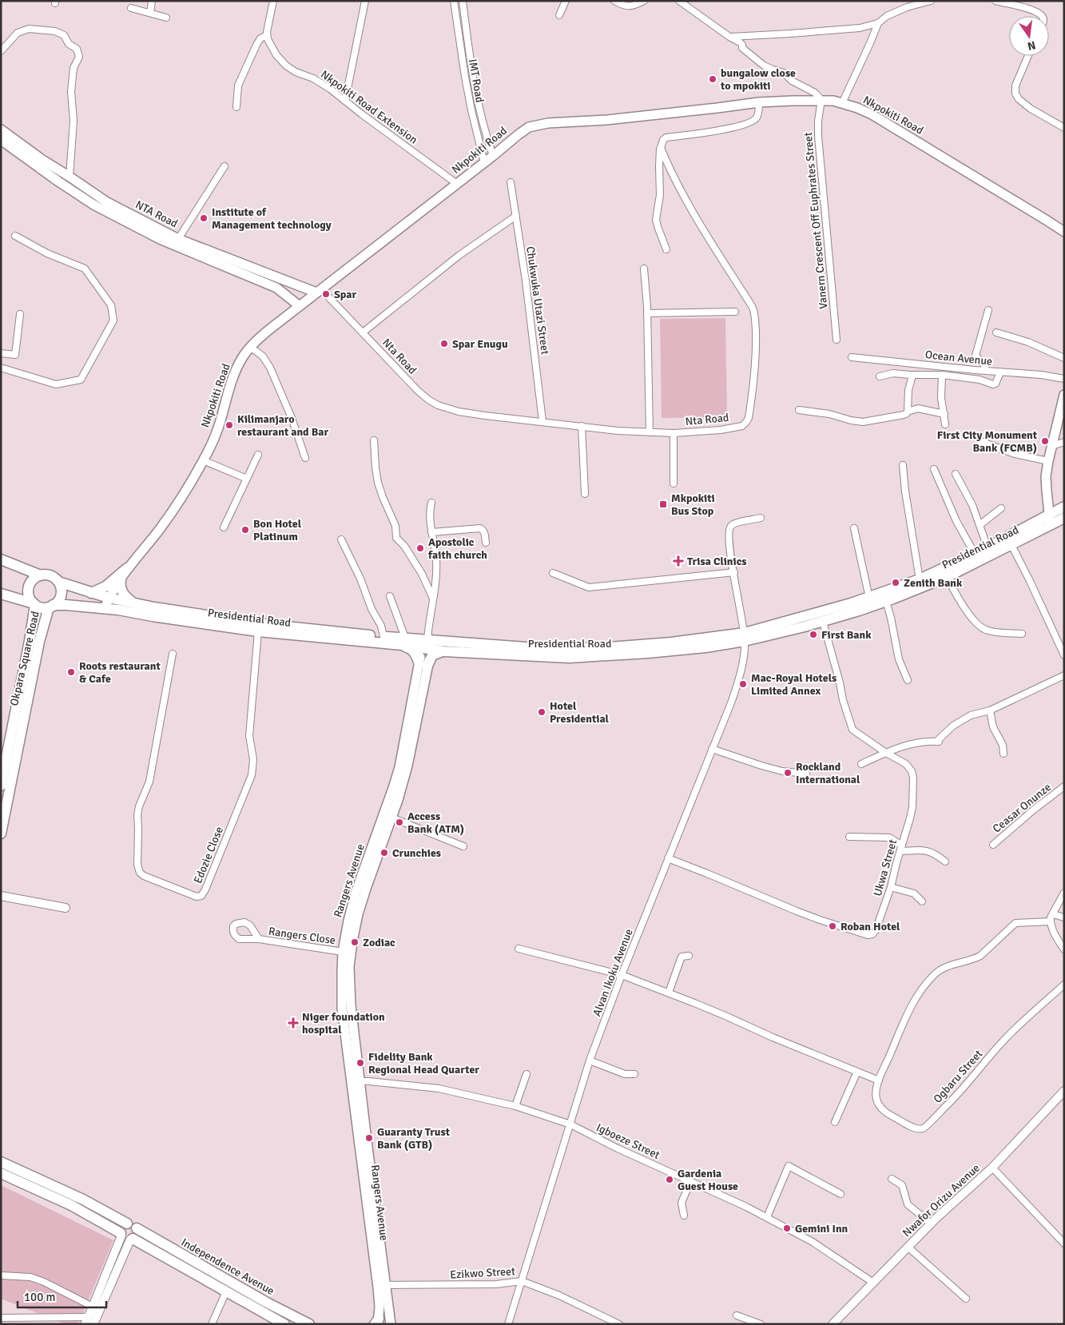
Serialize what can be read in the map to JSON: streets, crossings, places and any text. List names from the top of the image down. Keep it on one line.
{"streets":{"main road":["Nkpokiti Road","NTA Road","Presidential Road","Okpara Square Road","Rangers Avenue","Independence Avenue"],"street":["IMT Road","Nkpokiti Road Extension","Vanern Crescent Off Euphrates Street","Chukwuka Utazi Street","Nta Road","Ocean Avenue","Ceasar Onunze","Edozie Close","Ukwa Street","Rangers Close","Alvan Ikoku Avenue","Ogbaru Street","Igboeze Street","Nwafor Orizu Avenue","Ezikwo Street"]},"crossings":[["IMT Road","Nkpokiti Road"],["Nkpokiti Road Extension","Nkpokiti Road"],["Nkpokiti Road","NTA Road"],["Nkpokiti Road","Vanern Crescent Off Euphrates Street"],["Nkpokiti Road","Nta Road"],["Nkpokiti Road","Presidential Road"],["NTA Road","Nta Road"],["Chukwuka Utazi Street","Nta Road"],["Presidential Road","Okpara Square Road"],["Presidential Road","Edozie Close"],["Presidential Road","Ukwa Street"],["Presidential Road","Alvan Ikoku Avenue"],["Ukwa Street","Alvan Ikoku Avenue"],["Rangers Avenue","Rangers Close"],["Rangers Avenue","Igboeze Street"],["Rangers Avenue","Ezikwo Street"],["Alvan Ikoku Avenue","Igboeze Street"],["Alvan Ikoku Avenue","Ezikwo Street"],["Igboeze Street","Nwafor Orizu Avenue"]],"places":{"other":["bungalow close to mpokiti","Institute of Management technology","Spar","Spar Enugu","Kilimanjaro restaurant and Bar","First City Monument Bank (FCMB)","Bon Hotel Platinum","Apostolic faith church","Zenith Bank","First Bank","Roots restaurant & Cafe","Mac-Royal Hotels Limited Annex","Hotel Presidential","Rockland International","Access Bank (ATM)","Crunchies","Roban Hotel","Zodiac","Fidelity Bank Regional Head Quarter","Guaranty Trust Bank (GTB)","Gardenia Guest House","Gemini Inn"],"transit":["Mkpokiti Bus Stop"],"health":["Trisa Clinics","Niger foundation hospital"]},"scale_bar":"100 m","north":"bottom"}
